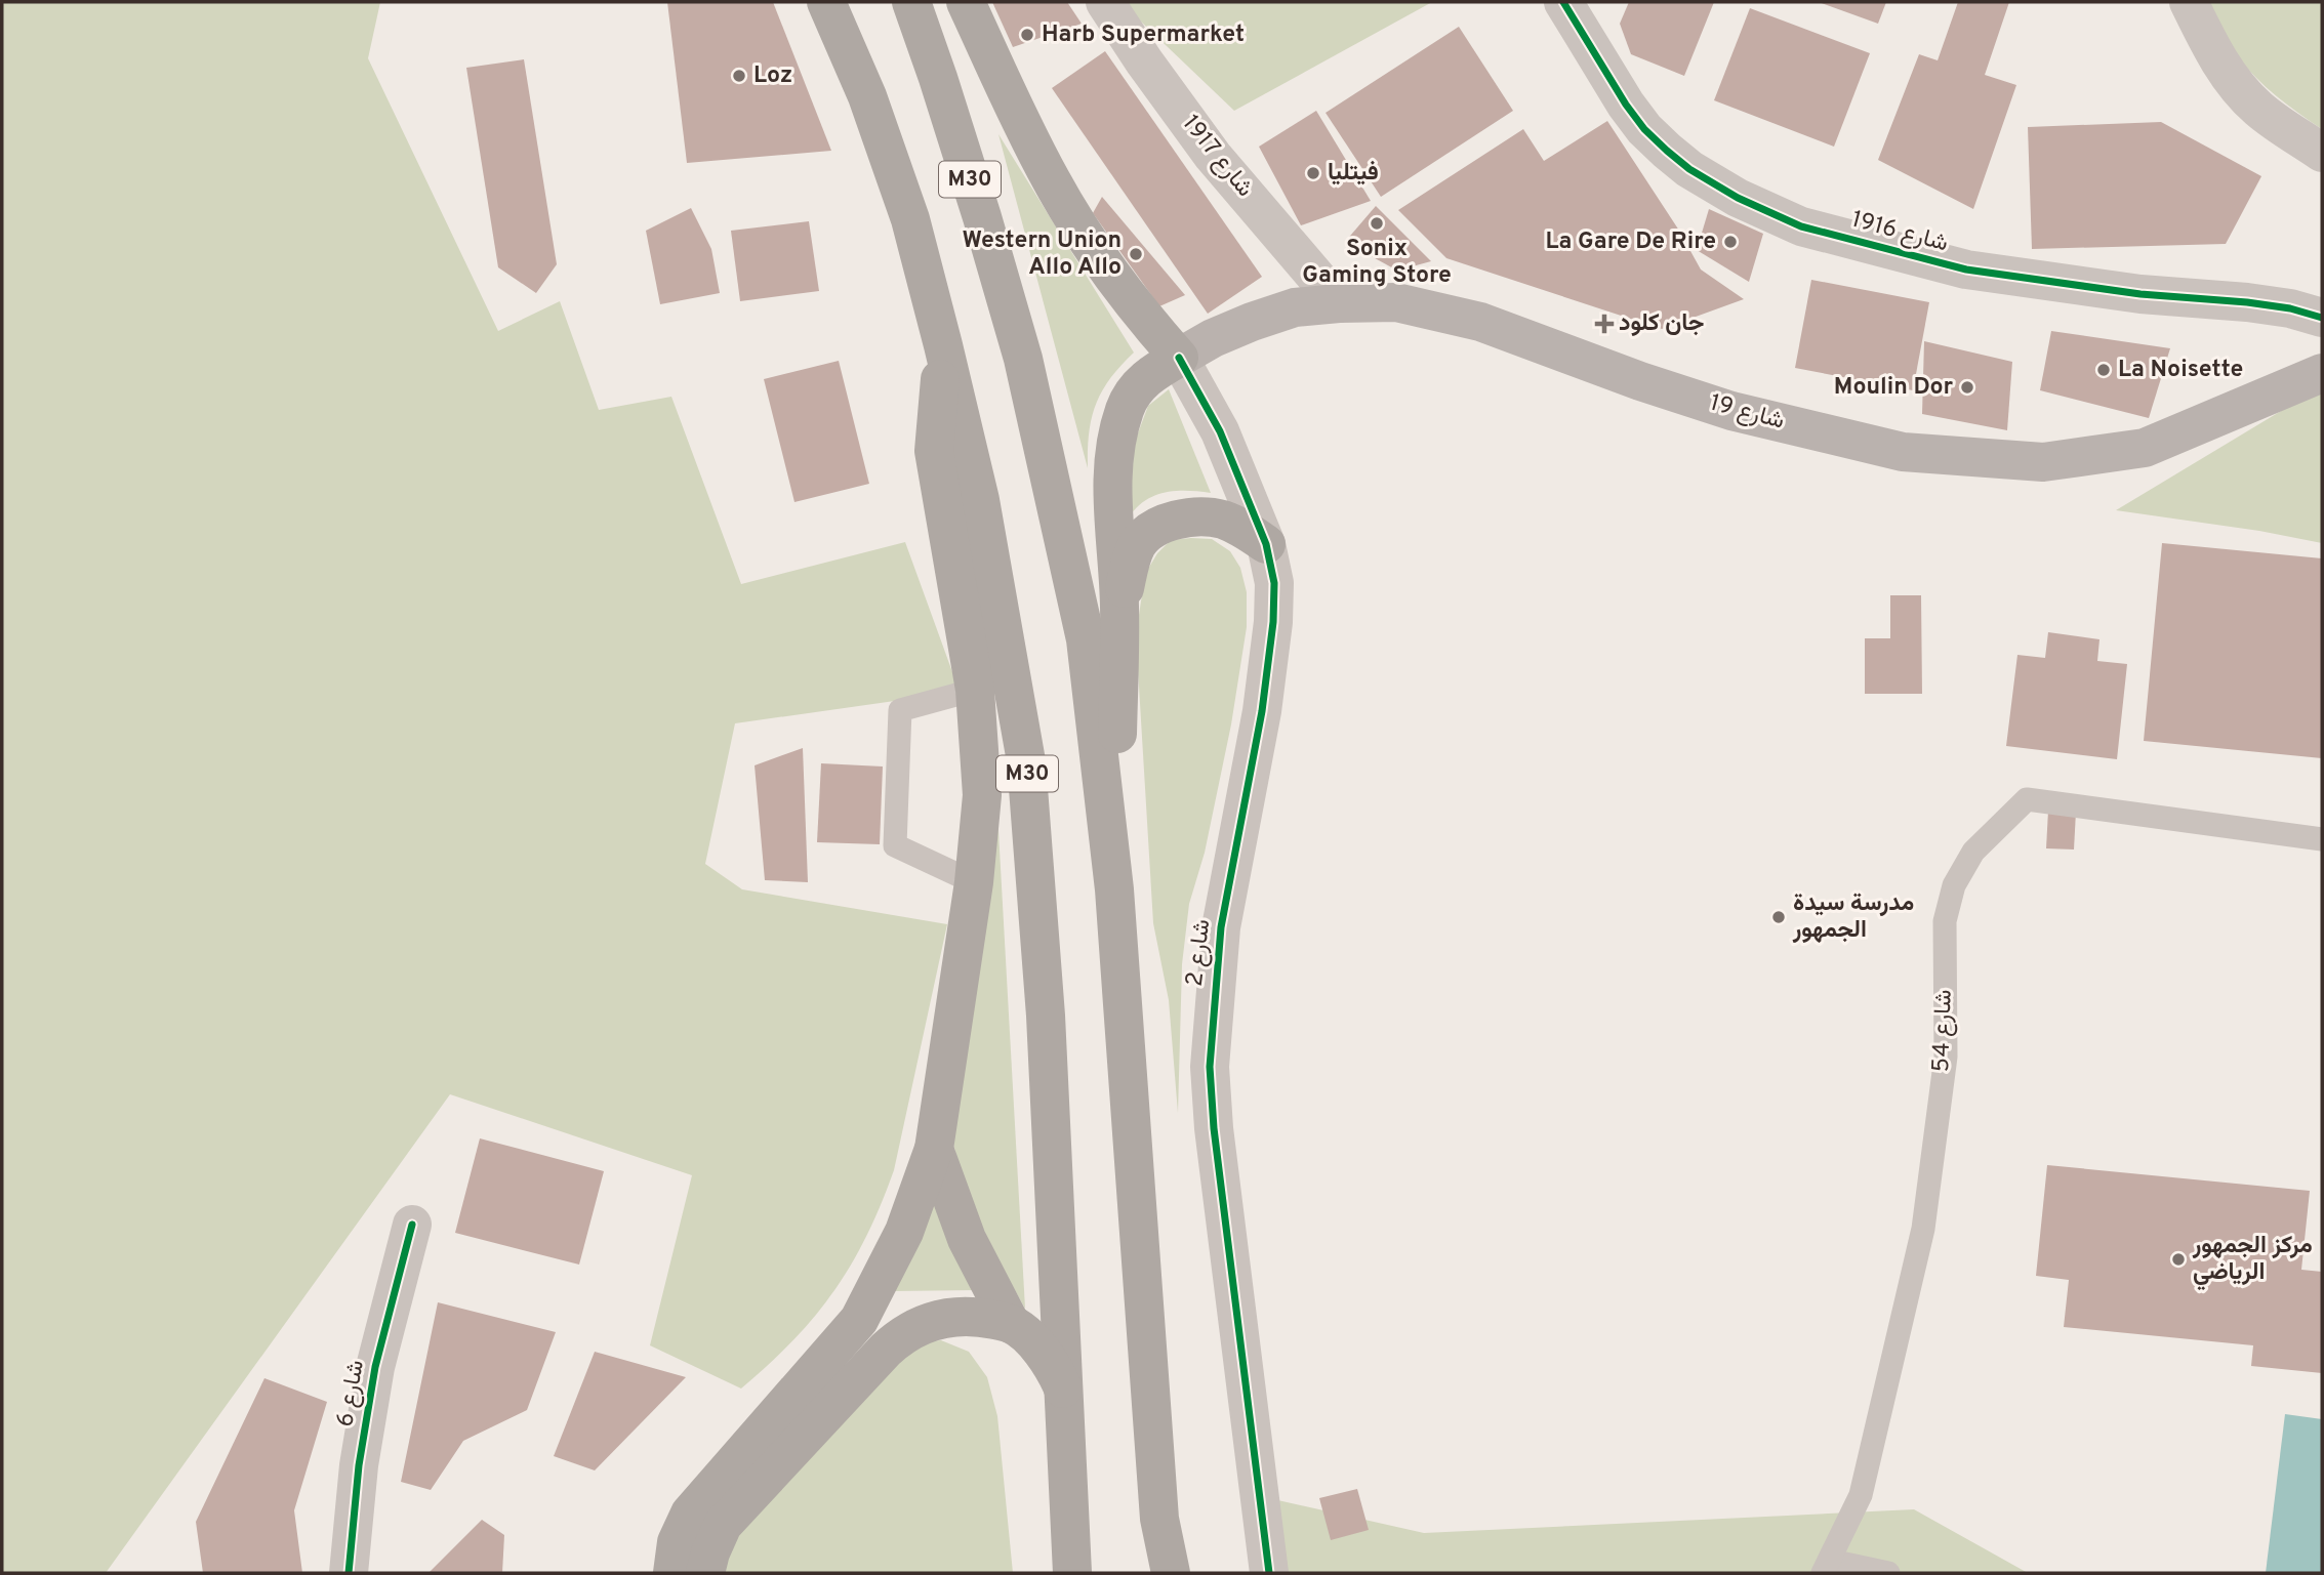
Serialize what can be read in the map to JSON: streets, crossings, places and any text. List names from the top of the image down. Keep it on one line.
{"streets":{"highway":["M30"],"main road":["شارع 19"],"street":["شارع 1917","شارع 1916","شارع 2","شارع 6"],"lane":["شارع 54"]},"crossings":[["شارع 1917","شارع 19"],["شارع 19","شارع 2"]],"places":{"other":["Harb Supermarket","Loz","فيتليا","Sonix Gaming Store","La Gare De Rire","Western Union Allo Allo","La Noisette","Moulin Dor","مدرسة سيدة الجمهور","مركز الجمهور الرياضي"],"health":["جان كلود"]}}
